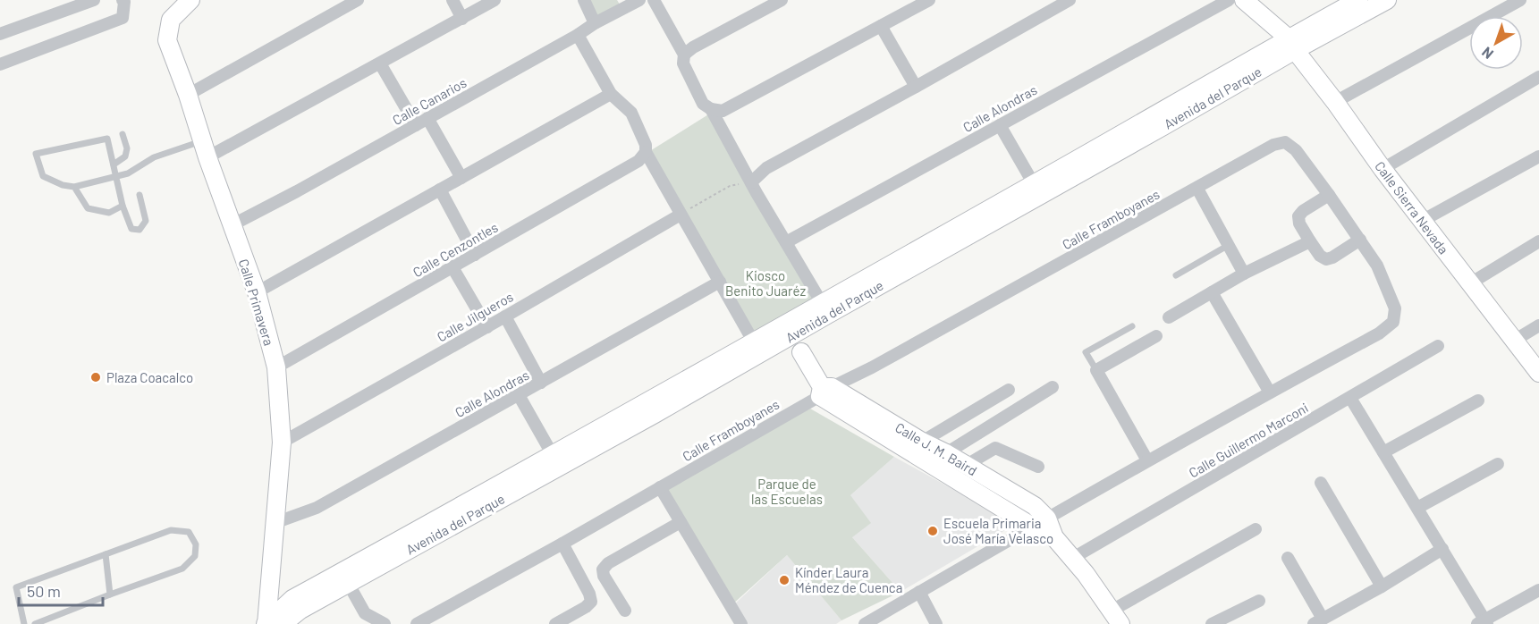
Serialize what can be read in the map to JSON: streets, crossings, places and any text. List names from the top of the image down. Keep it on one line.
{"streets":{"street":["Avenida del Parque","Calle Canarios","Calle Alondras","Calle Sierra Nevada","Calle Framboyanes","Calle Cenzontles","Calle Primavera","Calle Jilgueros","Calle Guillermo Marconi","Calle J. M. Baird"]},"crossings":[["Avenida del Parque","Calle Sierra Nevada"],["Avenida del Parque","Calle Primavera"],["Calle Canarios","Calle Primavera"],["Calle Alondras","Calle Primavera"],["Calle Framboyanes","Calle J. M. Baird"],["Calle Cenzontles","Calle Primavera"],["Calle Primavera","Calle Jilgueros"]],"parks":["Kiosco Benito Juaréz","Parque de las Escuelas"],"places":["Plaza Coacalco","Escuela Primaria José María Velasco","Kínder Laura Méndez de Cuenca"],"scale_bar":"50 m","north":"bottom left"}
